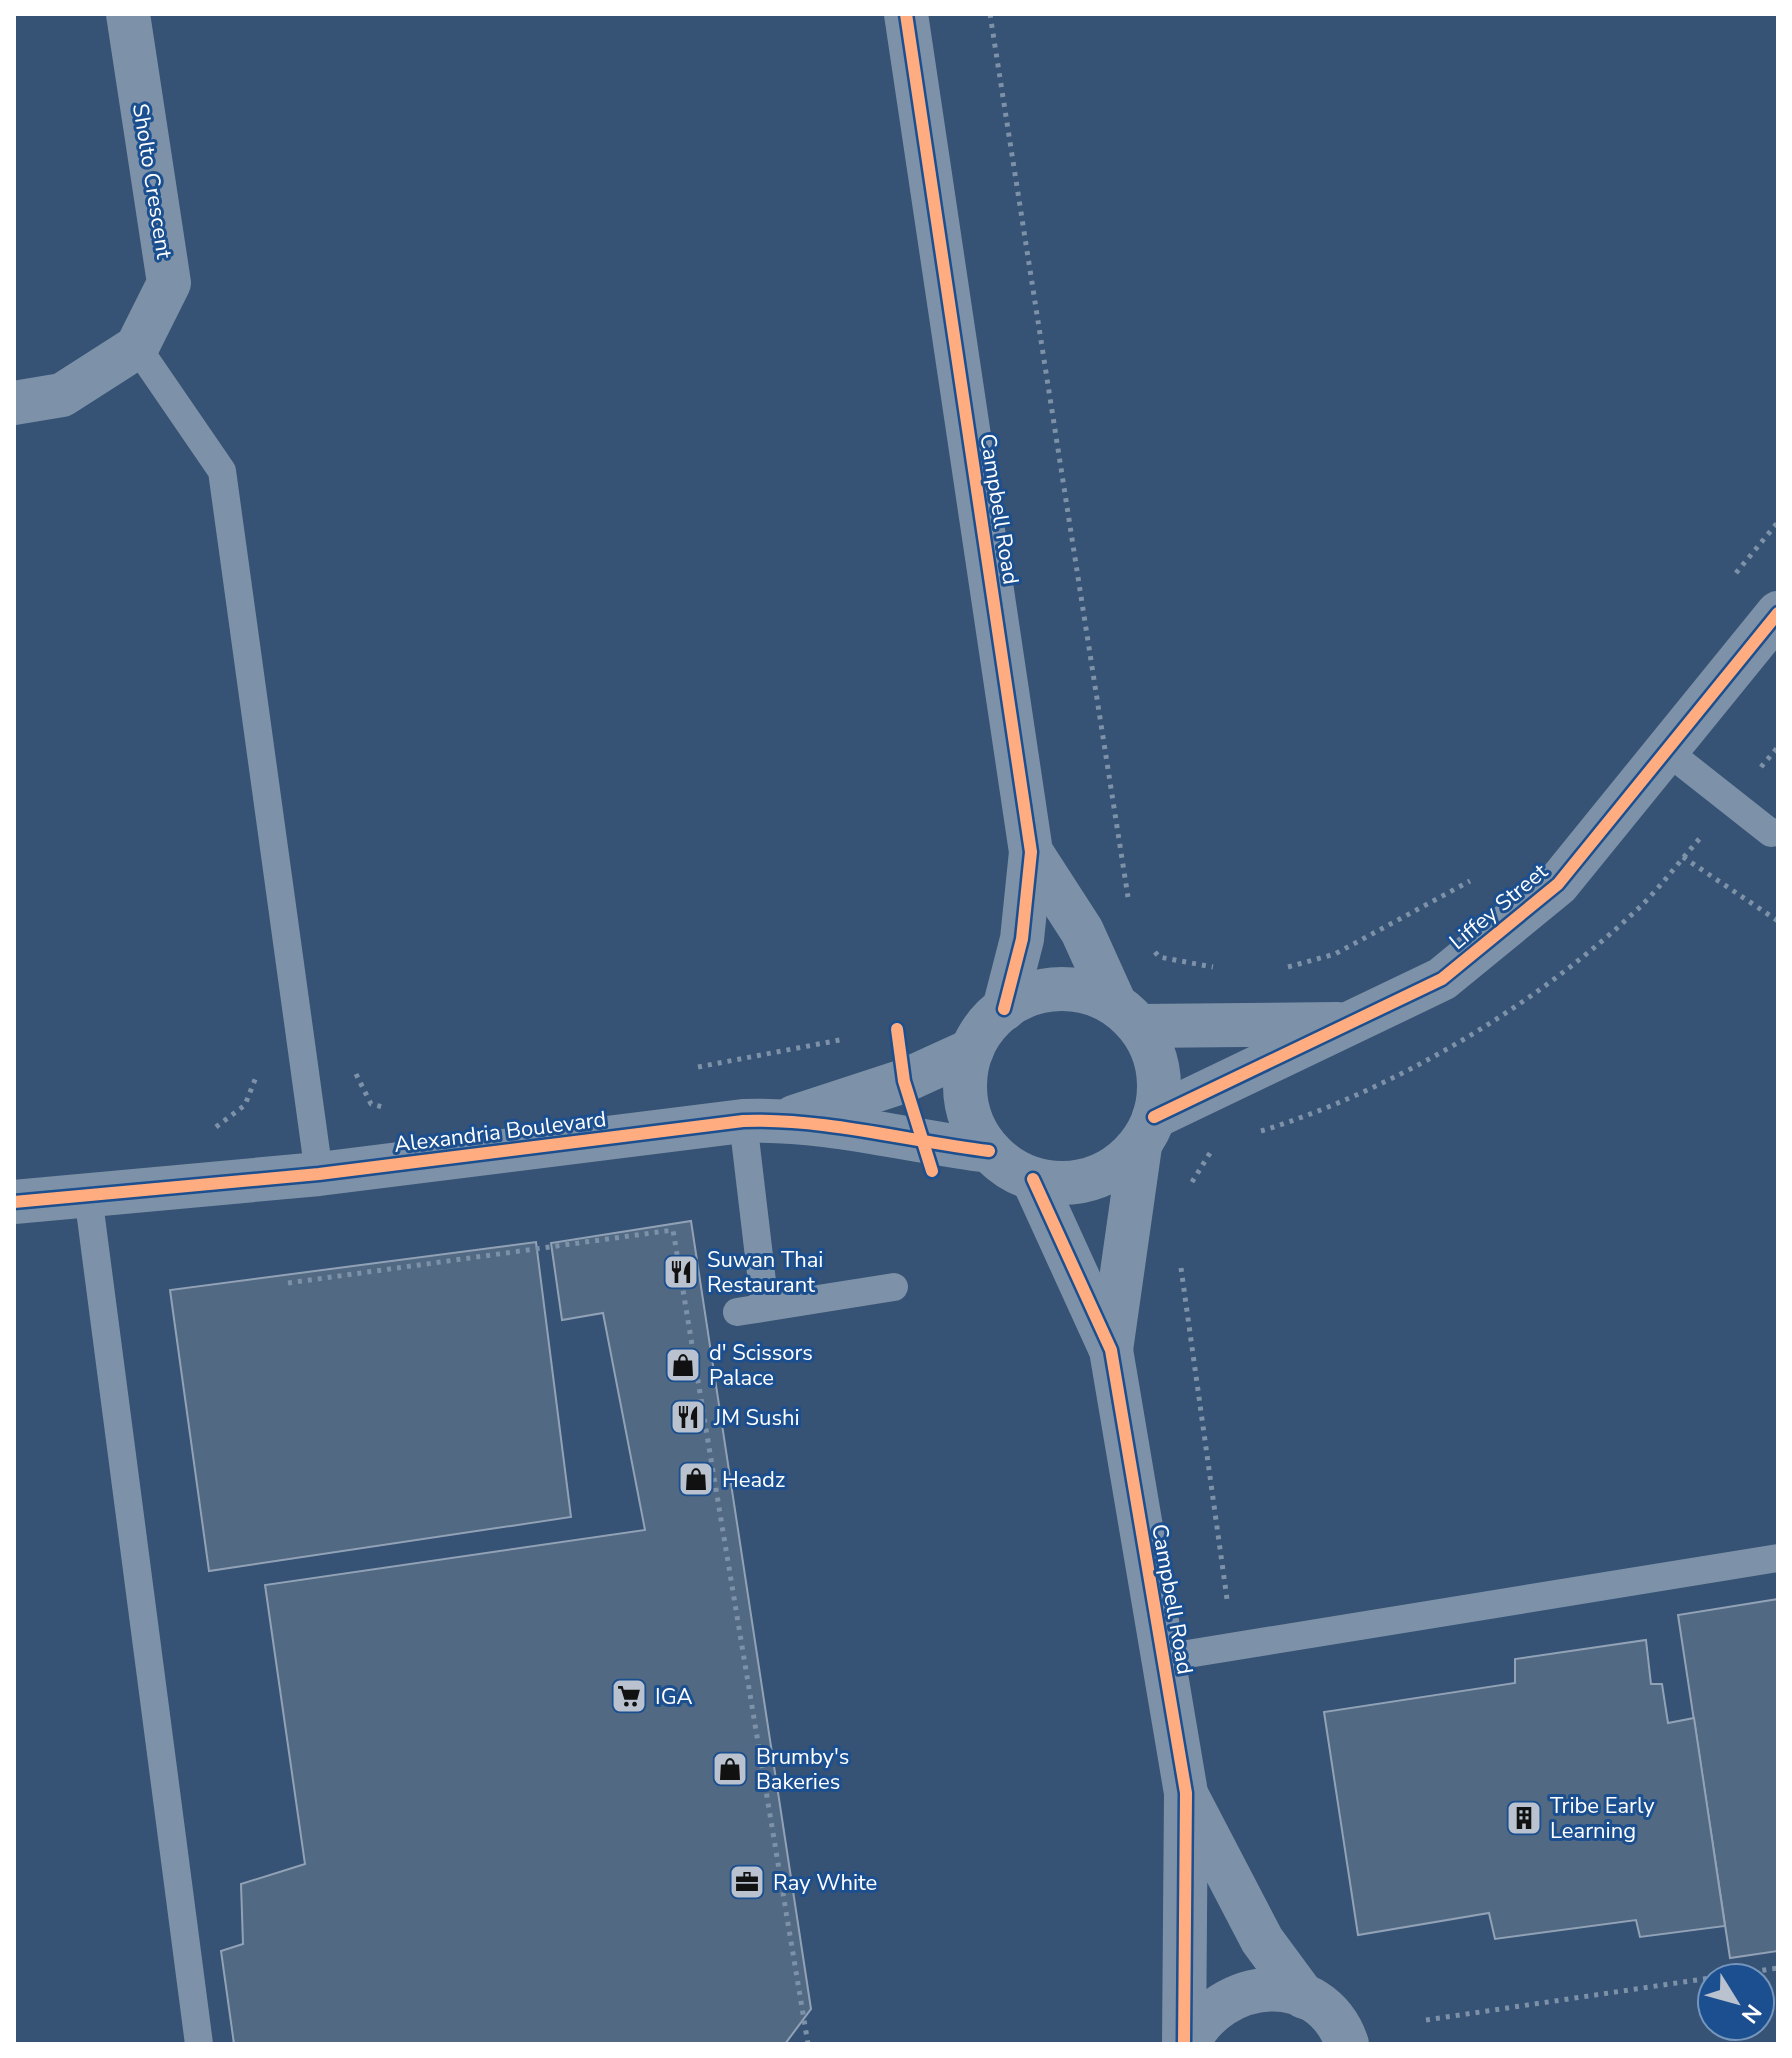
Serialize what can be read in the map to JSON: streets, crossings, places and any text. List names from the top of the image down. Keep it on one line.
{"streets":{"street":["Sholto Crescent","Campbell Road","Liffey Street","Alexandria Boulevard"]},"crossings":[["Campbell Road","Liffey Street"],["Campbell Road","Alexandria Boulevard"],["Liffey Street","Alexandria Boulevard"]],"places":{"restaurant":["Suwan Thai Restaurant","JM Sushi"],"shop":["d' Scissors Palace","Headz","Brumby's Bakeries"],"supermarket":["IGA"],"building":["Tribe Early Learning"],"office":["Ray White"]},"north":"bottom right"}
